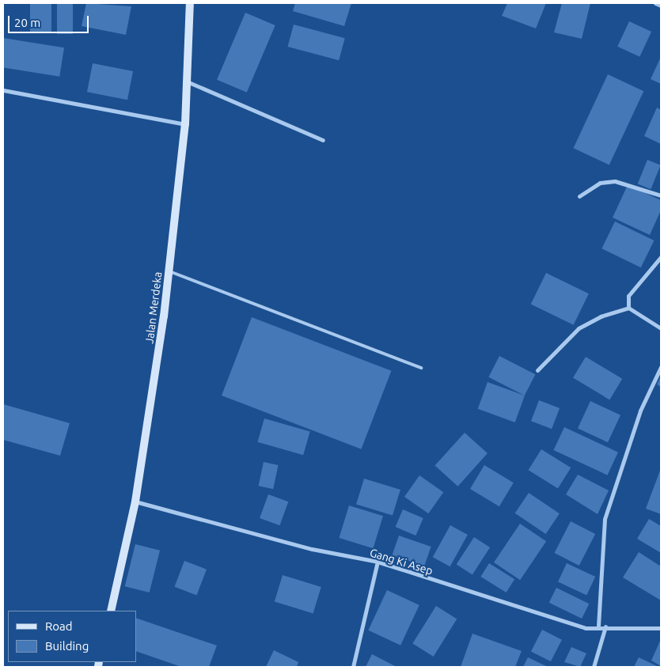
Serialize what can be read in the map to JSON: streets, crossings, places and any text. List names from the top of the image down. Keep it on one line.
{"streets":{"street":["Jalan Merdeka","Gang Ki Asep"]},"crossings":[["Jalan Merdeka","Gang Ki Asep"]],"legend":["Road","Building"],"scale_bar":"20 m"}
